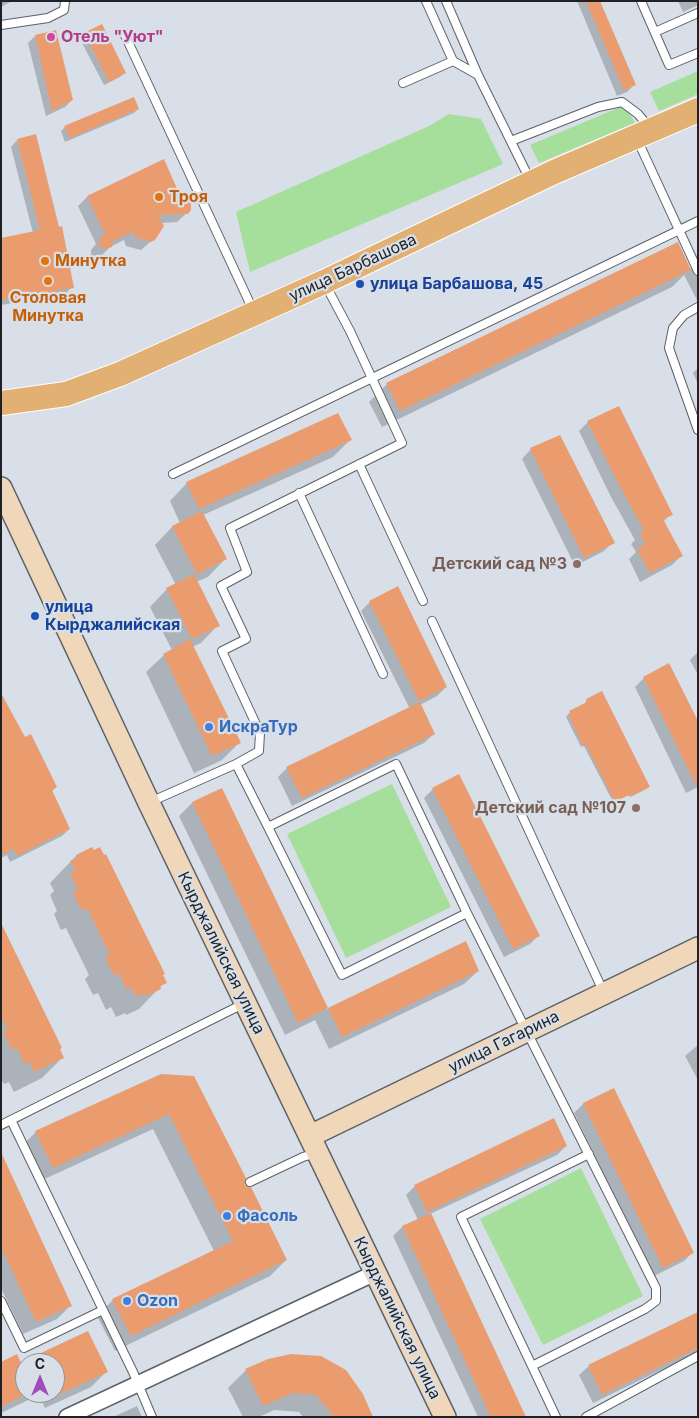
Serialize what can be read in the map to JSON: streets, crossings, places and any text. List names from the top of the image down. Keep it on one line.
{"streets":{"main road":["улица Барбашова"],"street":["Кырджалийская улица","улица Гагарина"]},"crossings":[["Кырджалийская улица","улица Гагарина"]],"places":["Отель \"Уют\"","Троя","Минутка","Столовая Минутка","улица Барбашова, 45","Детский сад №3","улица Кырджалийская","ИскраТур","Детский сад №107","Фасоль","Ozon"],"north":"top"}
